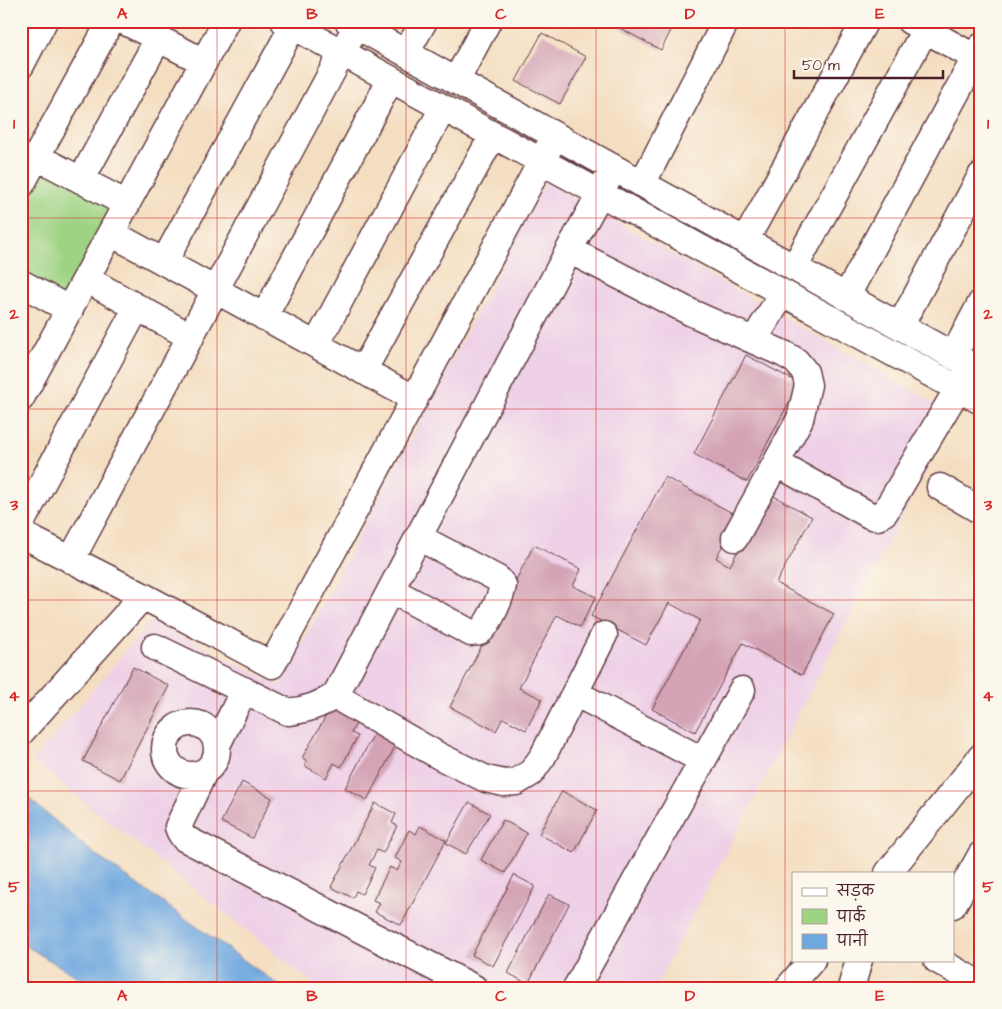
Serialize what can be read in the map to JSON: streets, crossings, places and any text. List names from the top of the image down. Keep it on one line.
{"legend":["सड़क","पार्क","पानी"],"scale_bar":"50 m","grid":{"columns":["A","B","C","D","E"],"rows":["1","2","3","4","5"]}}
